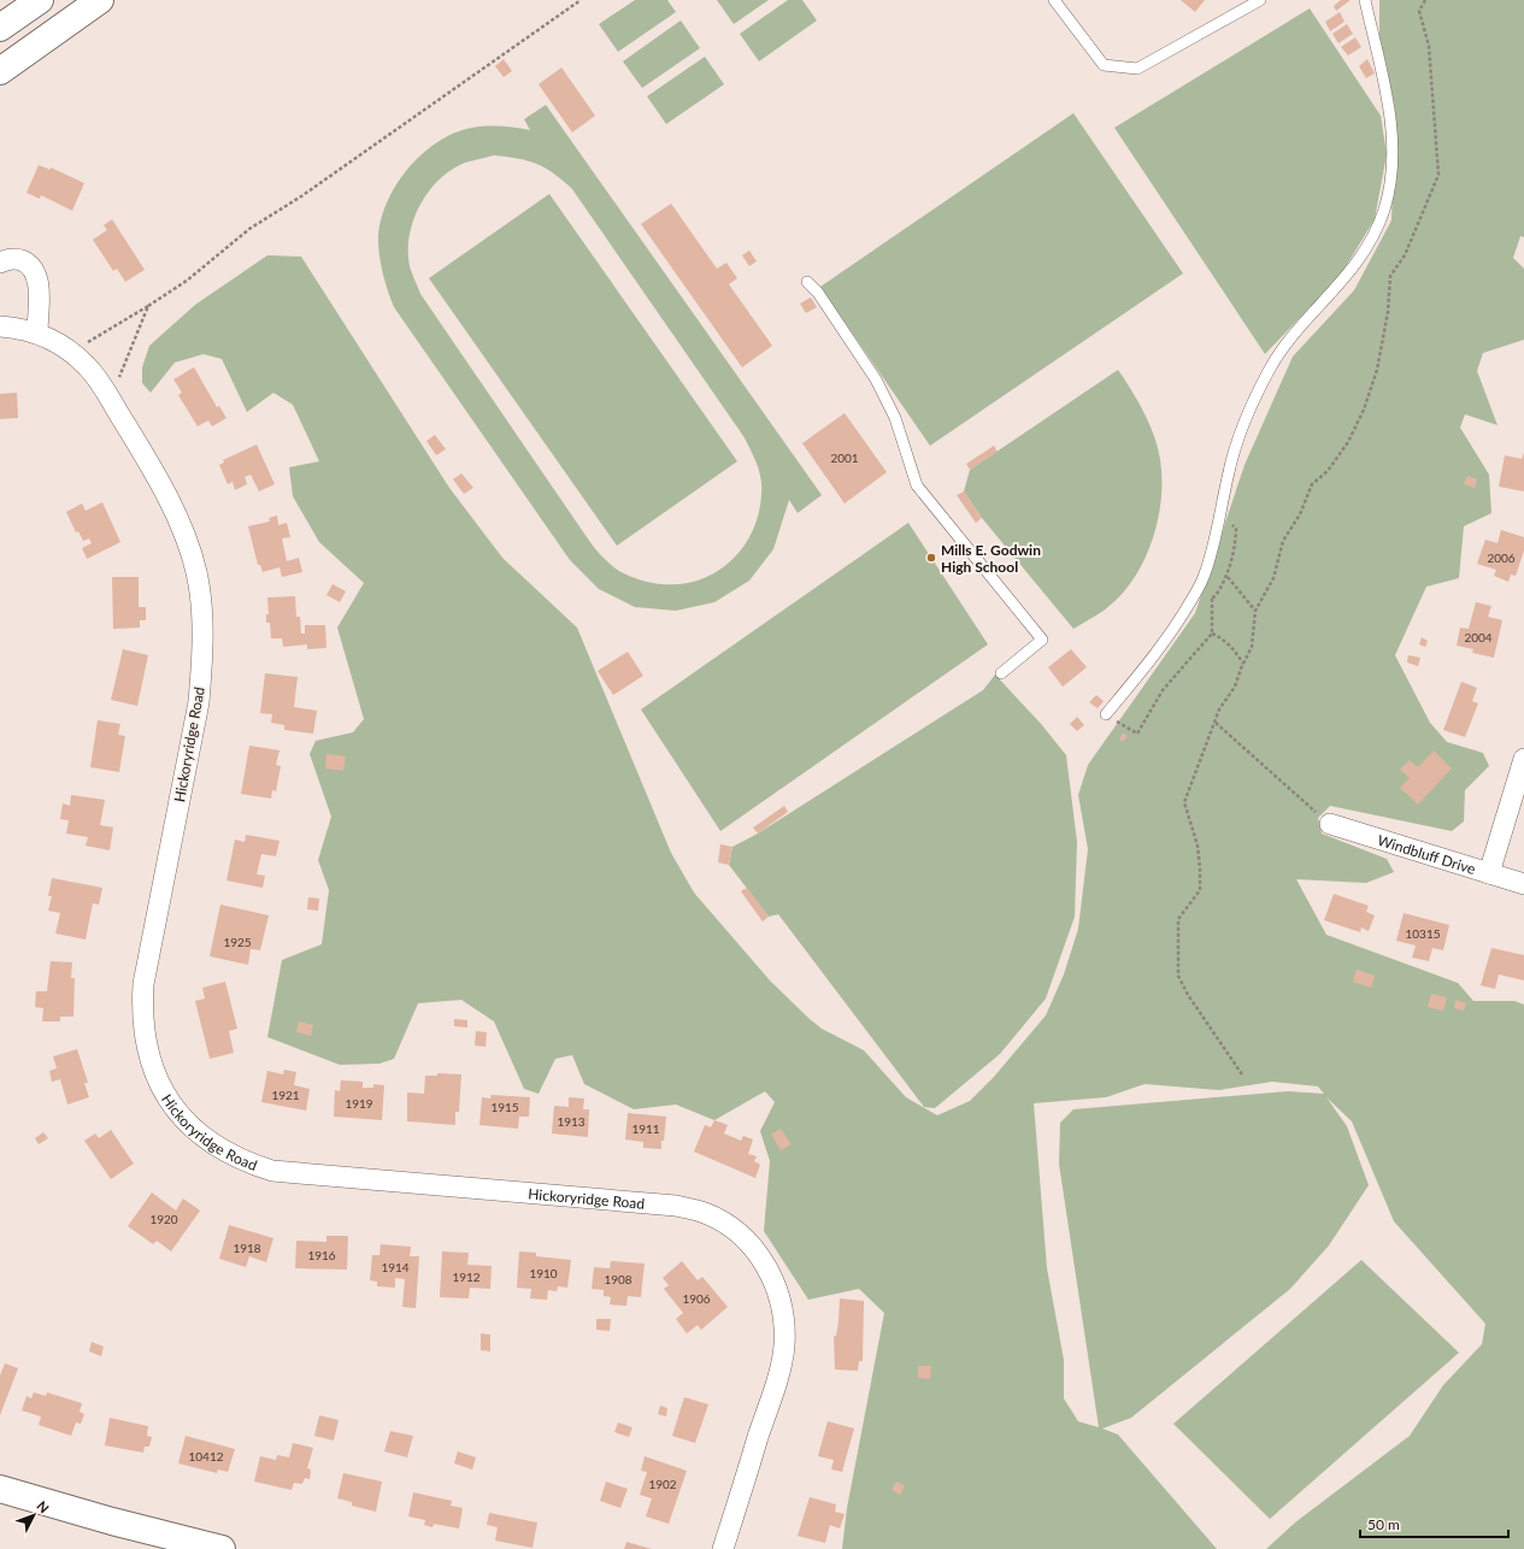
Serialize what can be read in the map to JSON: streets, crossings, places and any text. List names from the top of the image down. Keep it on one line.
{"streets":{"street":["Hickoryridge Road","Windbluff Drive"]},"places":["Mills E. Godwin High School"],"house_numbers":["2001","2006","2004","10315","1925","1921","1919","1915","1913","1911","1920","1918","1916","1914","1910","1912","1908","1906","10412","1902"],"scale_bar":"50 m","north":"top right"}
